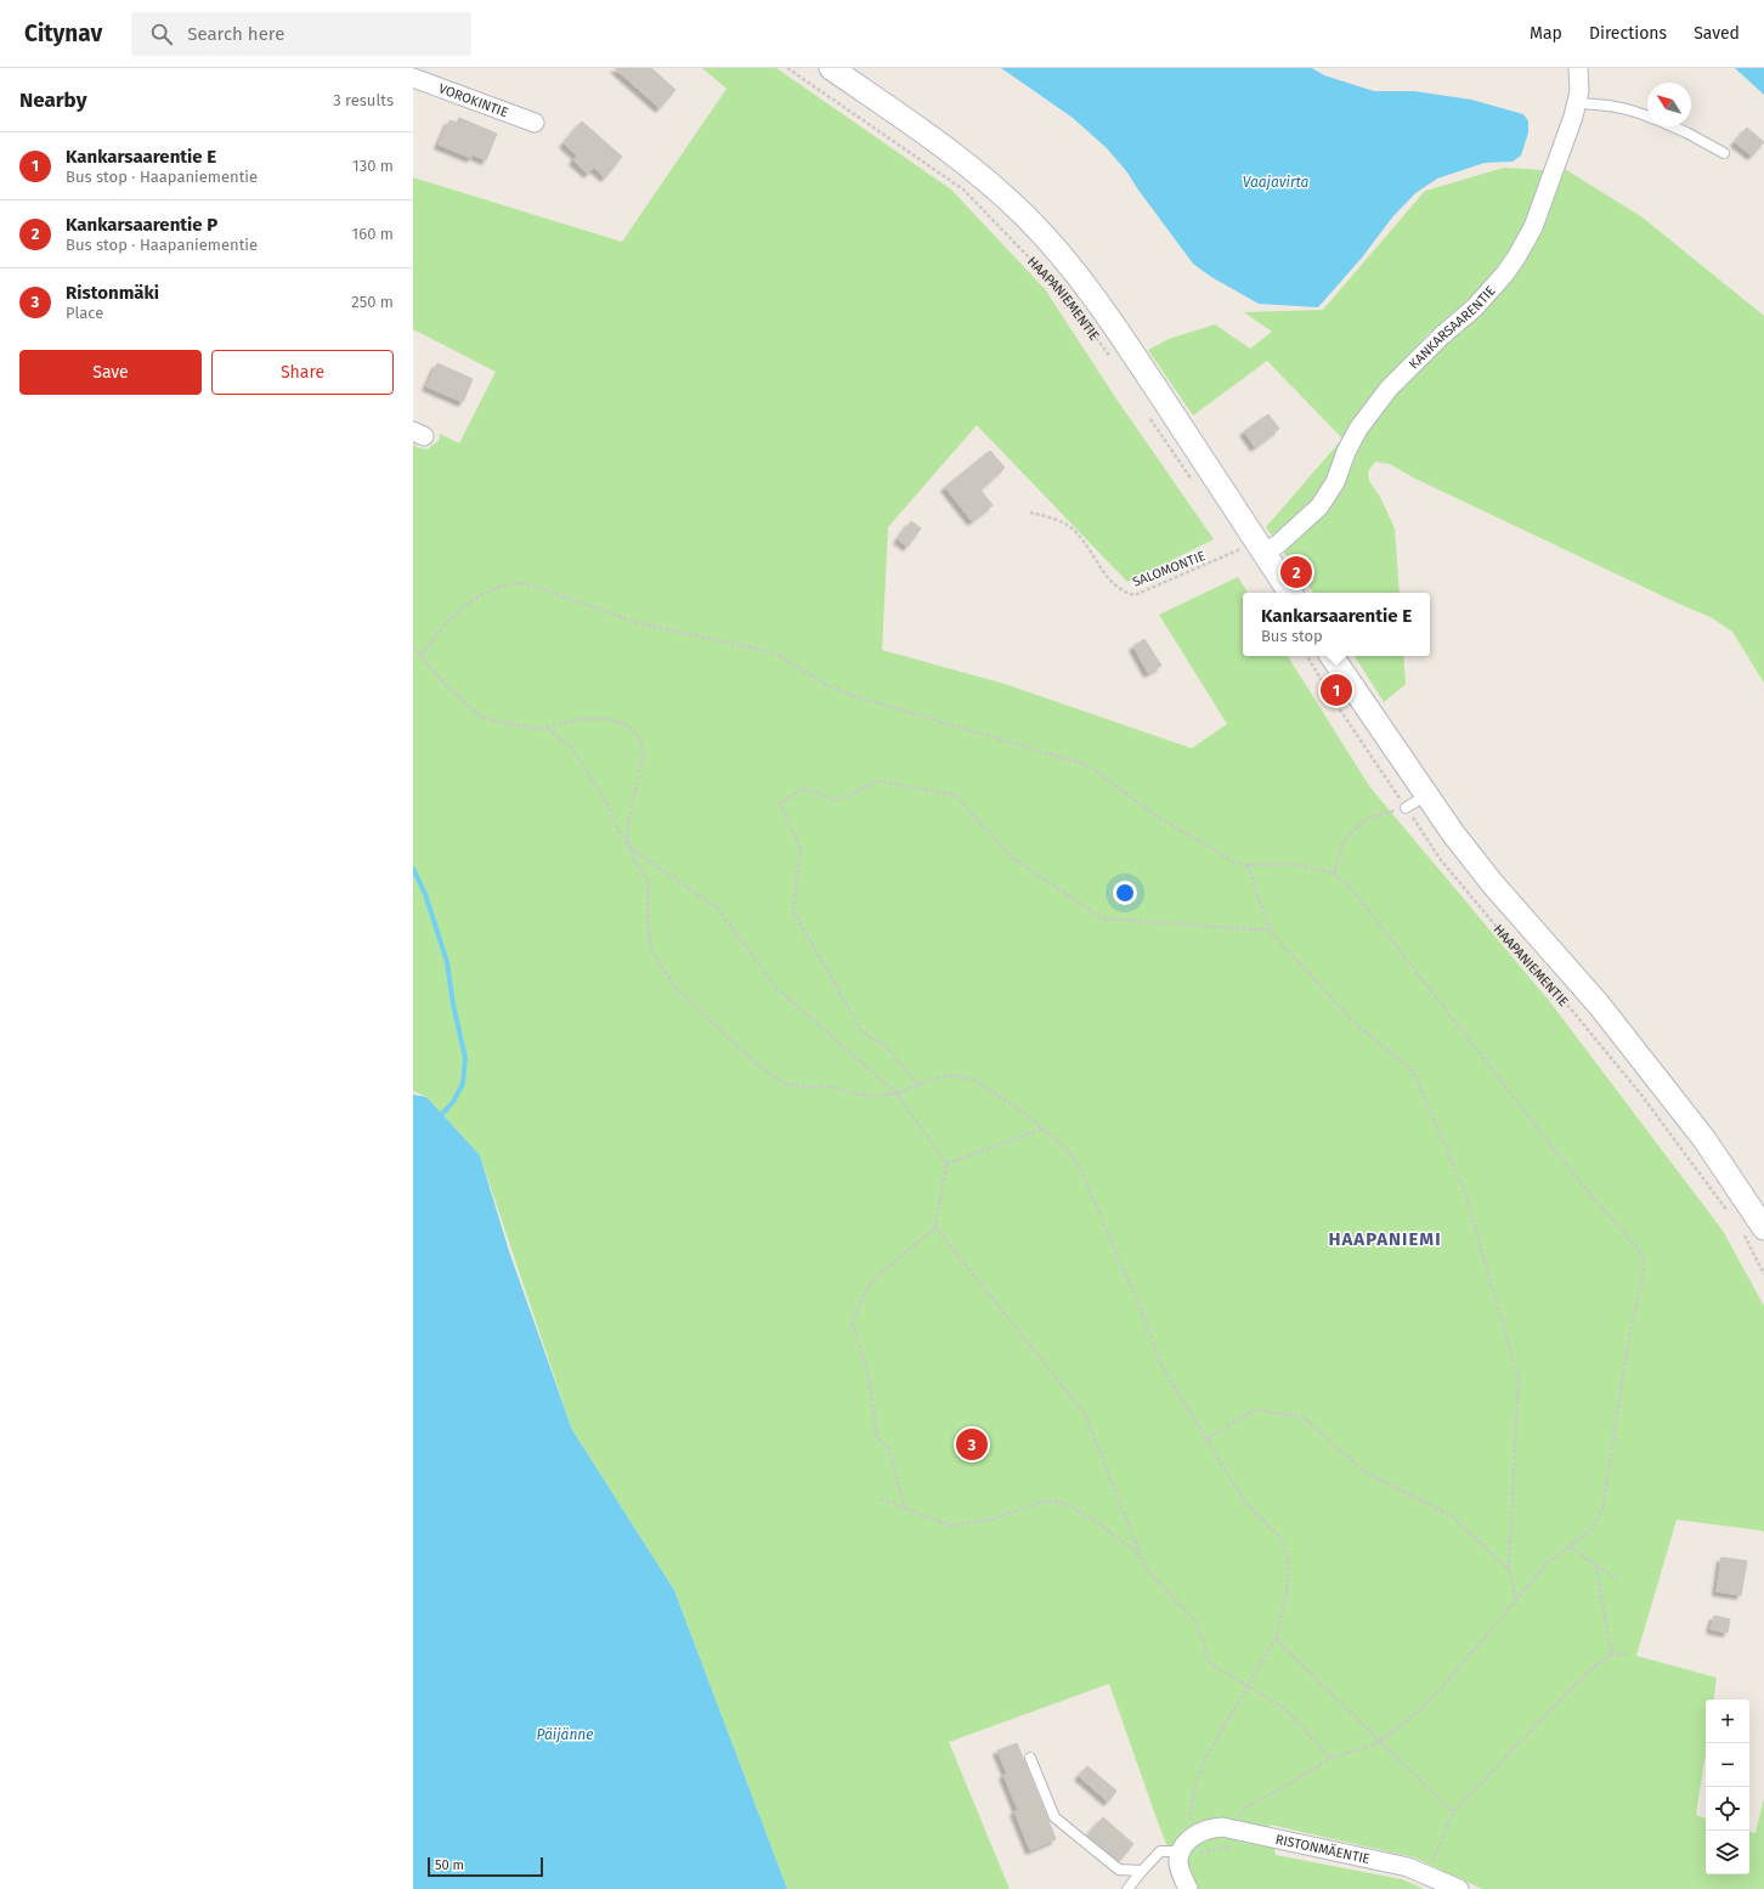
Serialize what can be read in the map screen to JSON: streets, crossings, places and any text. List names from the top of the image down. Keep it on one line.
{"streets":{"street":["VOROKINTIE","HAAPANIEMENTIE","KANKARSAARENTIE","RISTONMÄENTIE"],"path":["SALOMONTIE"]},"crossings":[["HAAPANIEMENTIE","KANKARSAARENTIE"],["HAAPANIEMENTIE","SALOMONTIE"],["KANKARSAARENTIE","SALOMONTIE"]],"districts":["HAAPANIEMI"],"water":["Vaajavirta","Päijänne"],"scale_bar":"50 m","north":"top left","page":{"header":"Citynav","search":"Search here","nav":["Map","Directions","Saved"],"heading":["Nearby","3 results"],"list":[{"mark":"1","name":"Kankarsaarentie E","note":"Bus stop · Haapaniementie","value":"130 m"},{"mark":"2","name":"Kankarsaarentie P","note":"Bus stop · Haapaniementie","value":"160 m"},{"mark":"3","name":"Ristonmäki","note":"Place","value":"250 m"}],"buttons":["Save","Share"],"pins":["2","1","3"],"popup":["Kankarsaarentie E","Bus stop"],"map_buttons":["+","−"],"scale":"50 m"}}
